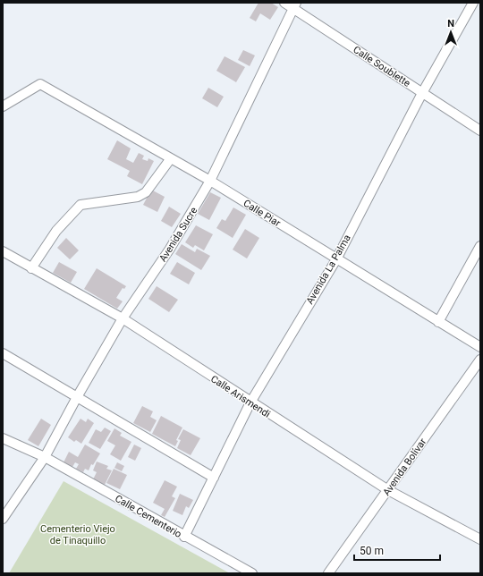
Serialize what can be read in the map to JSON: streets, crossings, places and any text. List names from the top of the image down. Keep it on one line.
{"streets":{"street":["Calle Soublette","Calle Piar","Avenida Sucre","Avenida La Palma","Calle Arismendi","Avenida Bolívar","Calle Cementerio"]},"crossings":[["Calle Soublette","Avenida Sucre"],["Calle Soublette","Avenida La Palma"],["Calle Piar","Avenida Sucre"],["Calle Piar","Avenida La Palma"],["Avenida Sucre","Calle Arismendi"],["Avenida Sucre","Calle Cementerio"],["Avenida La Palma","Calle Arismendi"],["Avenida La Palma","Calle Cementerio"],["Calle Arismendi","Avenida Bolívar"]],"parks":["Cementerio Viejo de Tinaquillo"],"scale_bar":"50 m","north":"top"}
